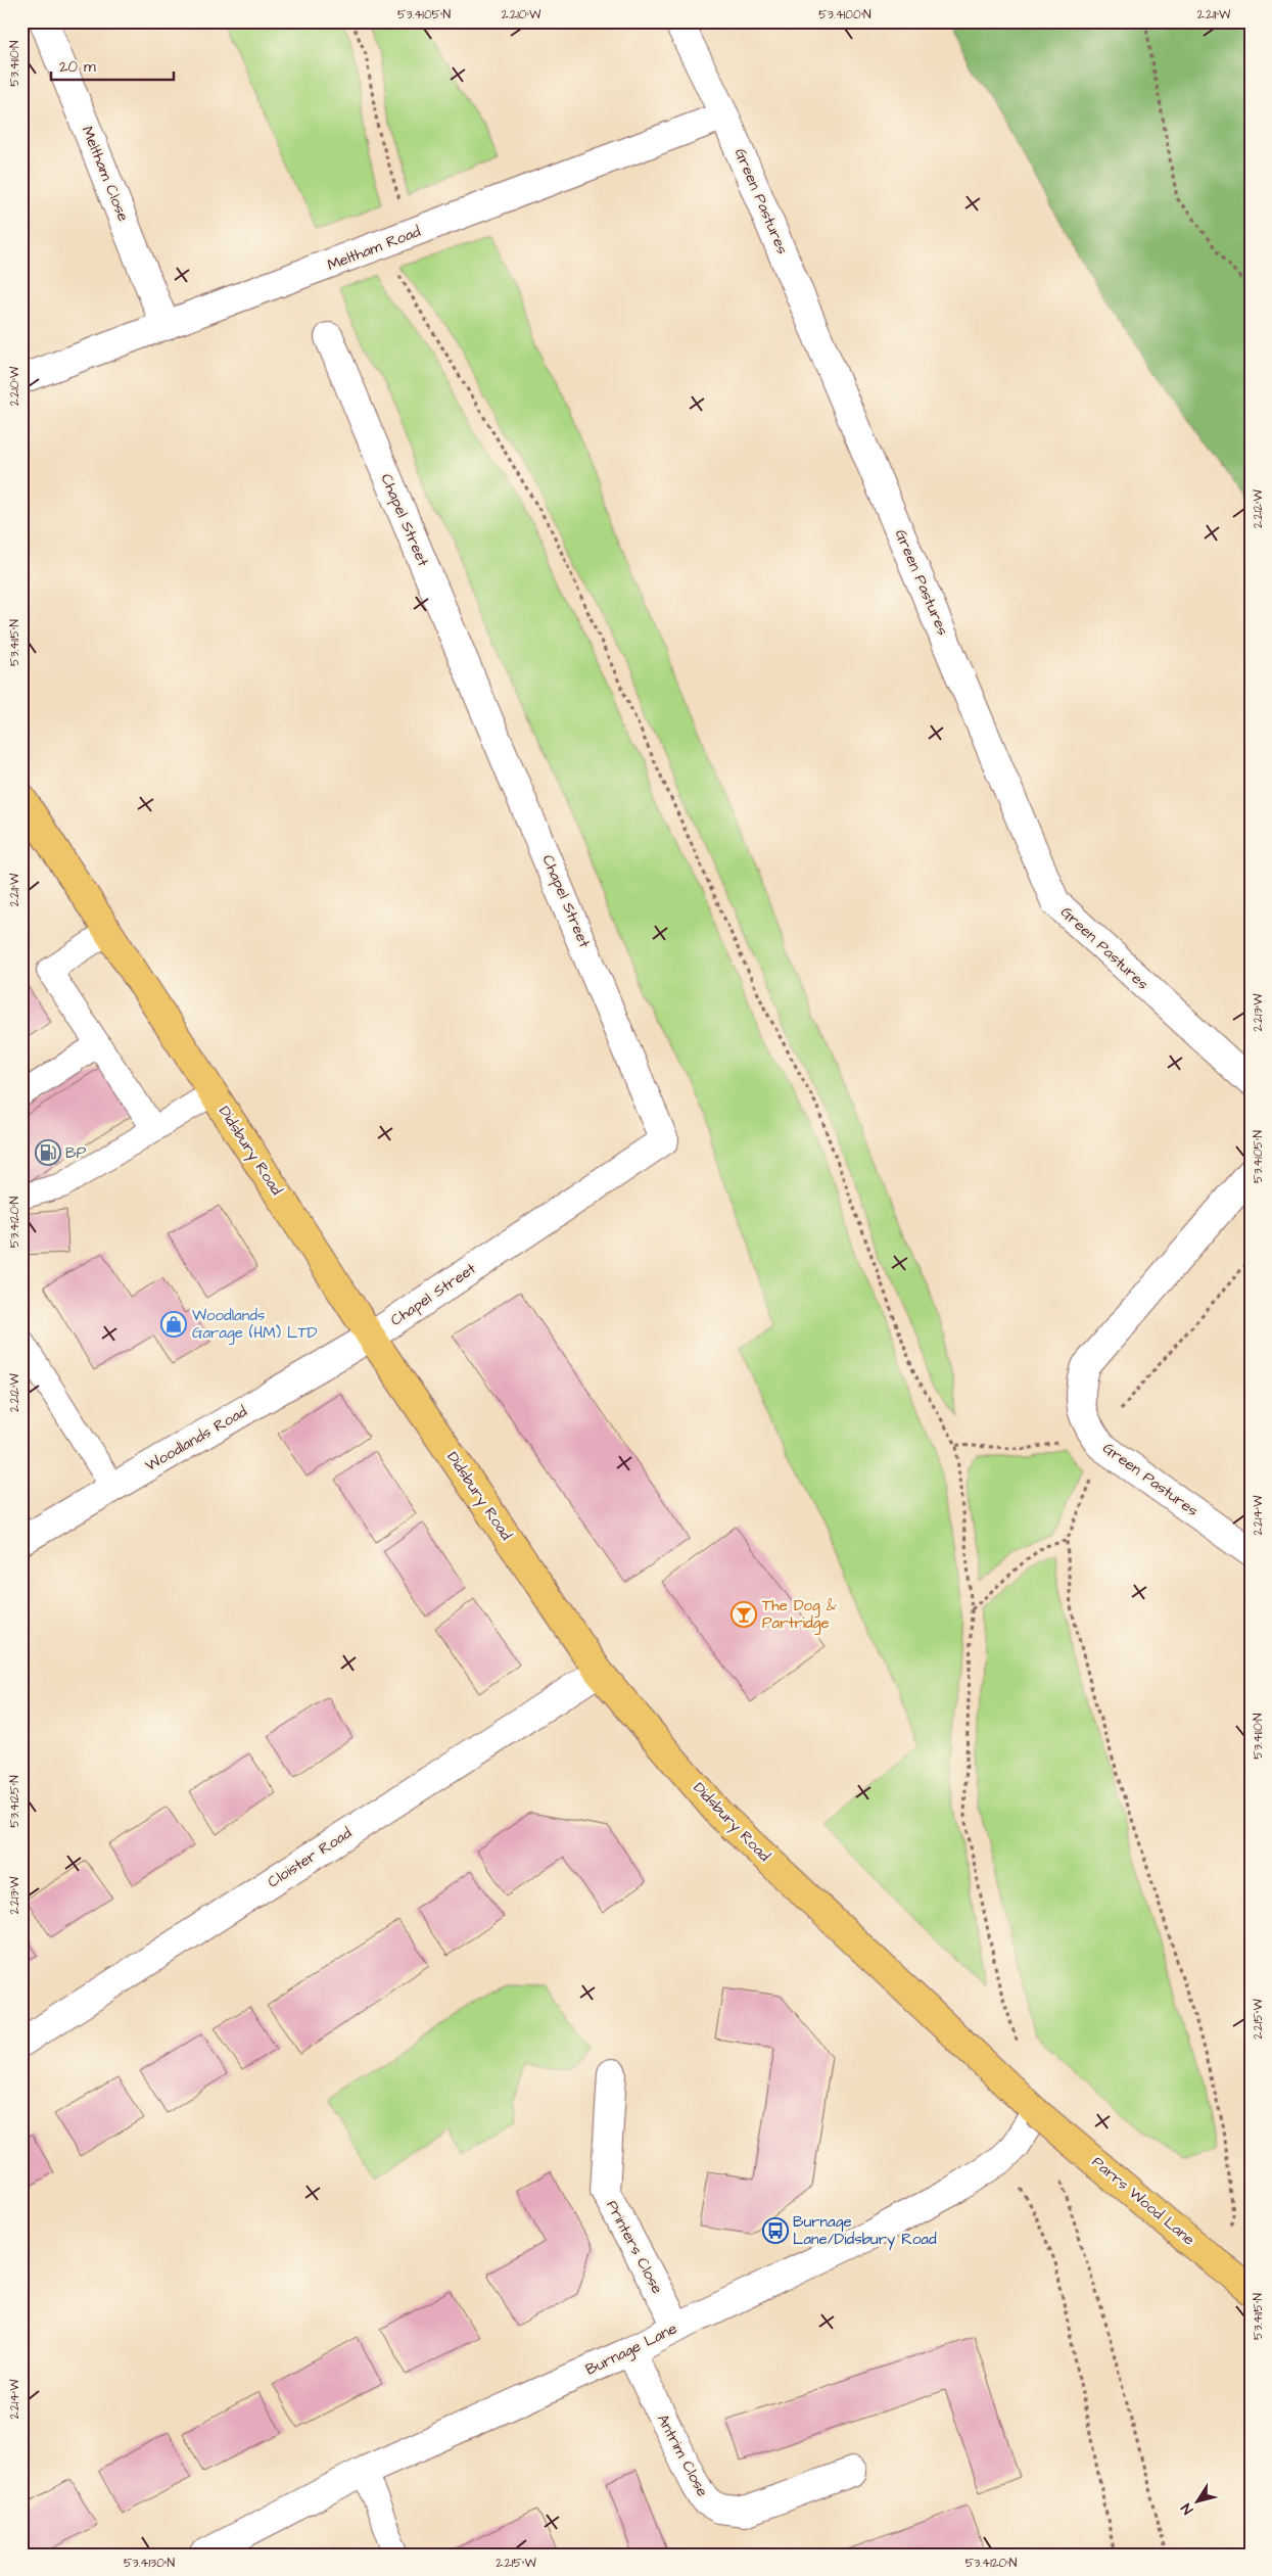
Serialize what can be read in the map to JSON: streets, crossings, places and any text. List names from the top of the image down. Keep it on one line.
{"streets":{"main road":["Didsbury Road","Parrs Wood Lane"],"street":["Meltham Close","Green Pastures","Meltham Road","Chapel Street","Woodlands Road","Cloister Road","Printers Close","Burnage Lane","Antrim Close"]},"crossings":[["Meltham Close","Meltham Road"],["Green Pastures","Meltham Road"],["Chapel Street","Didsbury Road"],["Chapel Street","Woodlands Road"],["Didsbury Road","Woodlands Road"],["Didsbury Road","Cloister Road"],["Didsbury Road","Parrs Wood Lane"],["Didsbury Road","Burnage Lane"],["Parrs Wood Lane","Burnage Lane"],["Printers Close","Burnage Lane"],["Burnage Lane","Antrim Close"]],"places":{"fuel station":["BP"],"shop":["Woodlands Garage (HM) LTD"],"bar":["The Dog & Partridge"],"bus stop":["Burnage Lane/Didsbury Road"]},"scale_bar":"20 m","north":"bottom left","coordinates":["53.4105°N","2.210°W","53.4100°N","2.211°W","53.4110°N","2.212°W","53.4115°N","2.213°W","53.4120°N","2.214°W","53.4125°N","2.215°W","53.4130°N"]}
